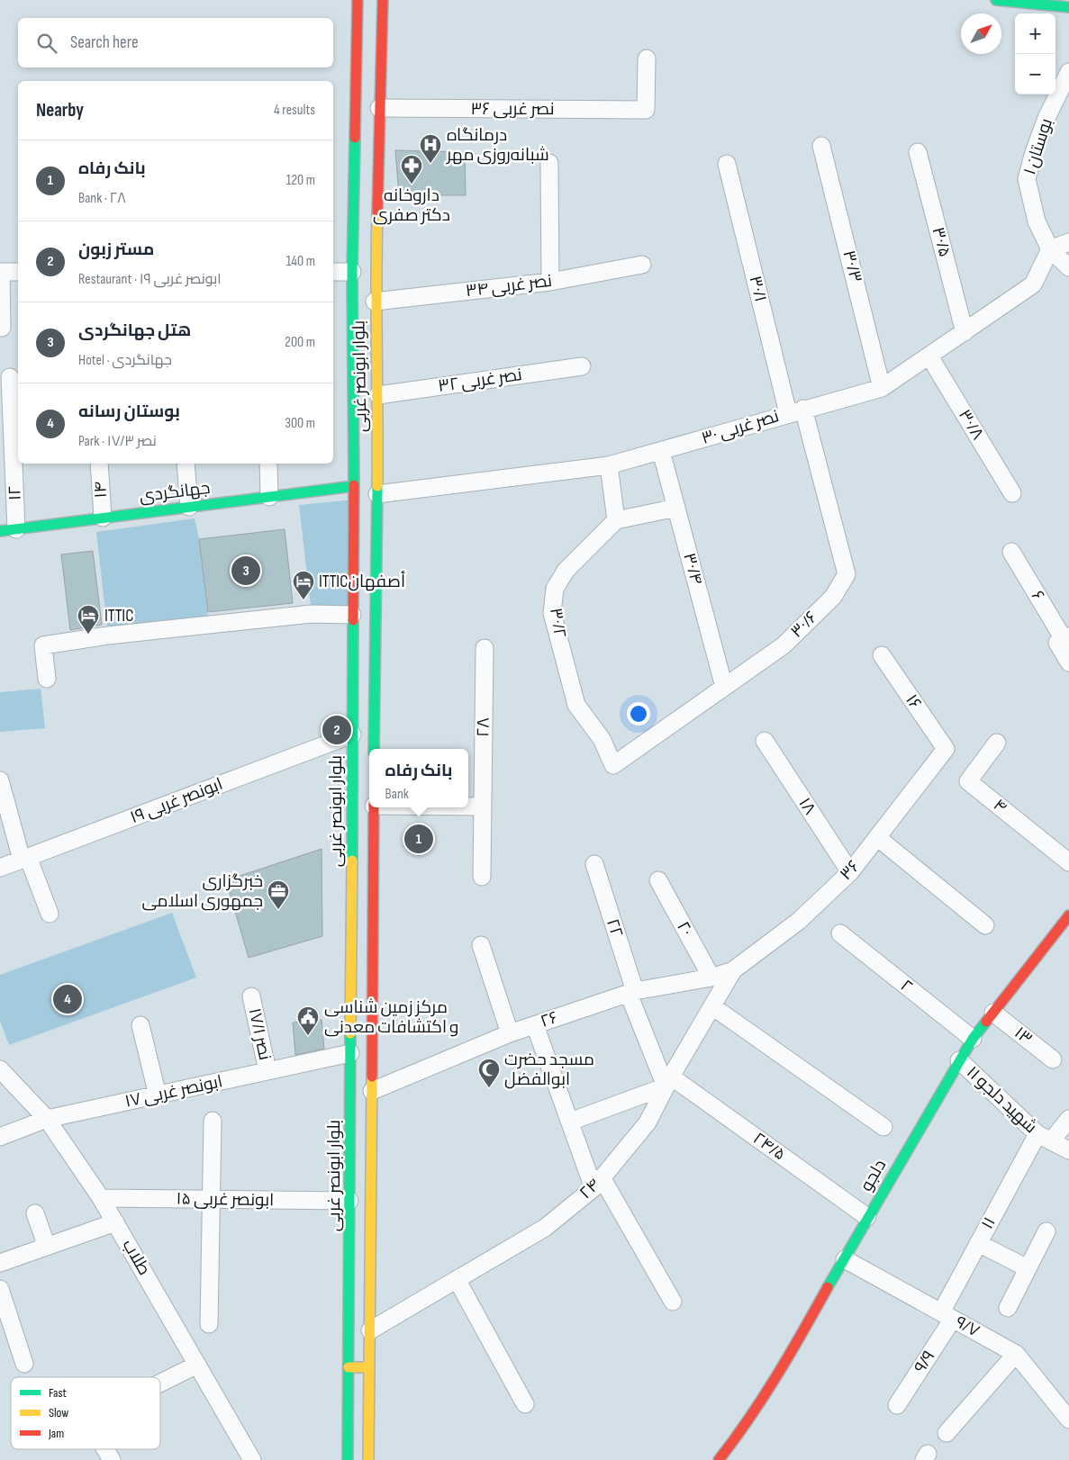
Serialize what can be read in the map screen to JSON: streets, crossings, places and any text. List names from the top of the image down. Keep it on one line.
{"streets":{"main road":["بلوار ابونصر غربی","جهانگردی","دلجو"],"street":["نصر غربی ۳۶","بوستان ۱","۳۰/۵","۳۰/۳","نصر غربی ۳۴","۳۰/۱","نصر غربی ۳۲","۳۰/۸","نصر غربی ۳۰","۱۴","۱۲","۳۰/۴","۶","۳۰/۲","۳۰/۶","۱۶","۲۸","ابونصر غربی ۱۹","۱۸","۴","۳۶","۲۲","۲۰","۲","۲۶","نصر ۱۷/۱","۱۳","ابونصر غربی ۱۷","شهید دلجو ۱۱","۲۴/۵","۲۴","ابونصر غربی ۱۵","۱۱","طلاب","۹/۷","۹/۹"]},"crossings":[["نصر غربی ۳۶","بلوار ابونصر غربی"],["بوستان ۱","نصر غربی ۳۰"],["۳۰/۵","نصر غربی ۳۰"],["۳۰/۳","نصر غربی ۳۰"],["نصر غربی ۳۴","بلوار ابونصر غربی"],["۳۰/۱","نصر غربی ۳۰"],["۳۰/۱","۳۰/۶"],["بلوار ابونصر غربی","نصر غربی ۳۲"],["بلوار ابونصر غربی","نصر غربی ۳۰"],["بلوار ابونصر غربی","جهانگردی"],["بلوار ابونصر غربی","ابونصر غربی ۱۹"],["بلوار ابونصر غربی","ابونصر غربی ۱۷"],["بلوار ابونصر غربی","ابونصر غربی ۱۵"],["۳۰/۸","نصر غربی ۳۰"],["نصر غربی ۳۰","۳۰/۴"],["نصر غربی ۳۰","۳۰/۶"],["۱۴","جهانگردی"],["جهانگردی","۱۲"],["۳۰/۴","۳۰/۶"],["۳۰/۲","۳۰/۶"],["۱۶","۳۶"],["۱۸","۳۶"],["۳۶","۲۶"],["۳۶","۲۴"],["۲۲","۲۶"],["۲۲","۲۴/۵"],["۲۲","۲۴"],["۲۰","۲۶"],["۲","دلجو"],["۲۶","۲۴"],["نصر ۱۷/۱","ابونصر غربی ۱۷"],["۱۳","دلجو"],["ابونصر غربی ۱۷","طلاب"],["شهید دلجو ۱۱","دلجو"],["شهید دلجو ۱۱","۱۱"],["۲۴/۵","دلجو"],["۲۴/۵","۲۴"],["دلجو","۹/۷"],["ابونصر غربی ۱۵","طلاب"],["۱۱","۹/۷"],["۱۱","۹/۹"],["۹/۷","۹/۹"]],"places":{"hospital":["درمانگاه شبانه‌روزی مهر"],"pharmacy":["داروخانه دکتر صفری"],"hotel":["ITTICأصفهان","ITTIC"],"office":["خبرگزاری جمهوری اسلامی"],"public building":["مرکز زمین شناسی و اکتشافات معدنی"],"mosque":["مسجد حضرت ابوالفضل"]},"legend":["Fast","Slow","Jam"],"north":"top right","page":{"map_buttons":["+","−"],"search":"Search here","heading":["Nearby","4 results"],"list":[{"mark":"1","name":"بانک رفاه","note":"Bank · ۲۸","value":"120 m"},{"mark":"2","name":"مستر زبون","note":"Restaurant · ابونصر غربی ۱۹","value":"140 m"},{"mark":"3","name":"هتل جهانگردی","note":"Hotel · جهانگردی","value":"200 m"},{"mark":"4","name":"بوستان رسانه","note":"Park · نصر ۱۷/۳","value":"300 m"}],"pins":["3","2","1","4"],"popup":["بانک رفاه","Bank"]}}
